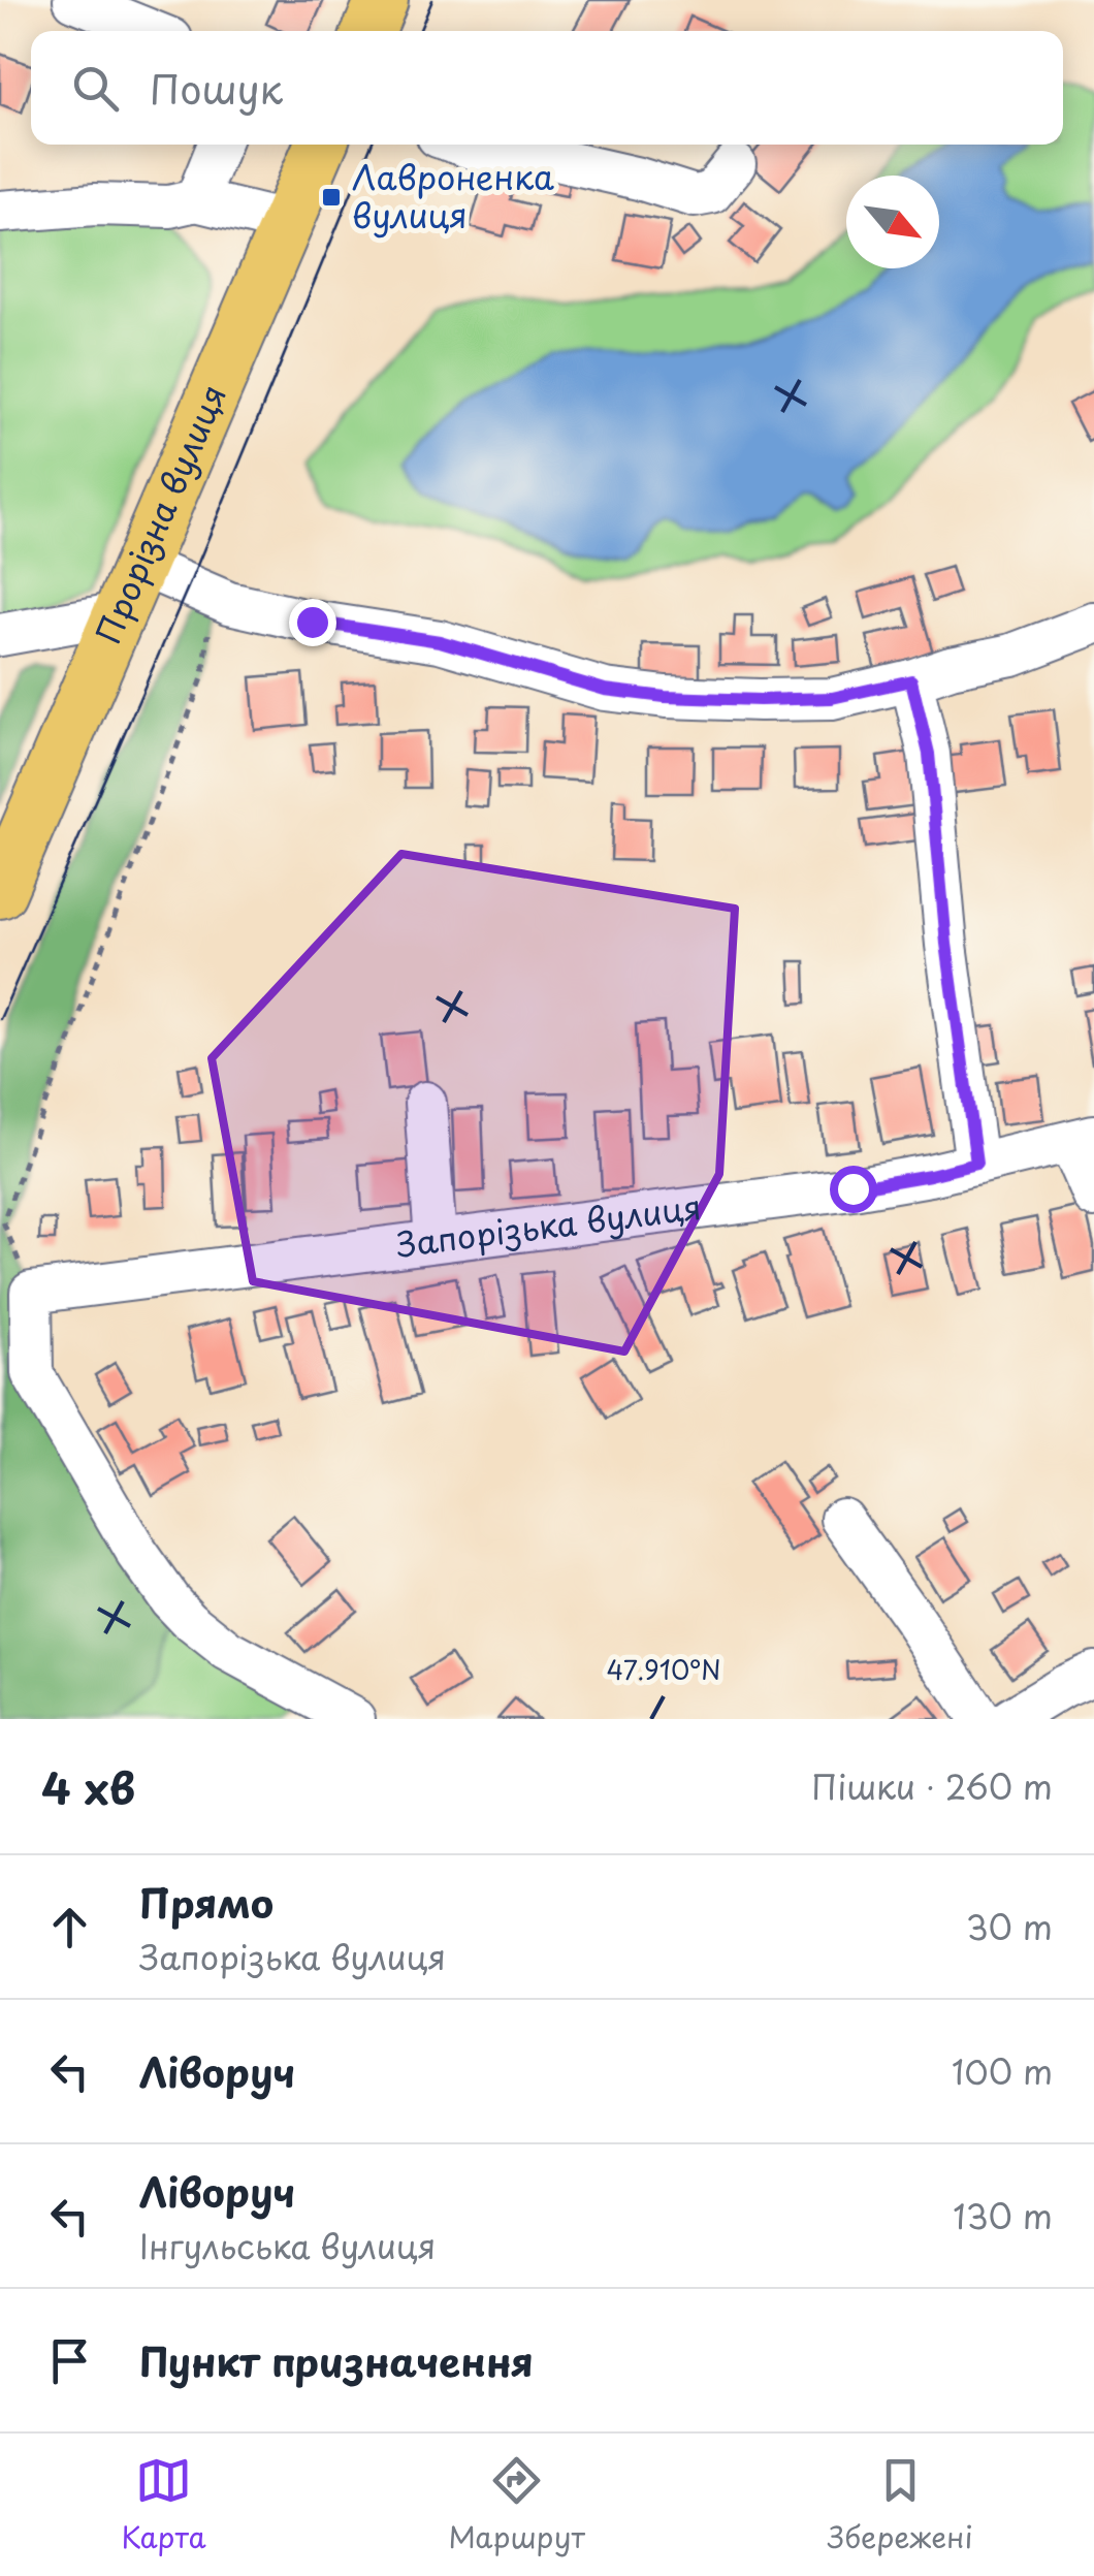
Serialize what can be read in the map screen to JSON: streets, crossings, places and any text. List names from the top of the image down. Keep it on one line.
{"streets":{"main road":["Прорізна вулиця"],"street":["Запорізька вулиця"]},"places":{"transit":["Лавроненка вулиця"]},"north":"bottom right","page":{"search":"Пошук","heading":["4 хв","Пішки · 260 m"],"list":[["Прямо","Запорізька вулиця","30 m"],["Ліворуч","100 m"],["Ліворуч","Інгульська вулиця","130 m"],"Пункт призначення"],"nav":["Карта","Маршрут","Збережені"]},"coordinates":["47.910°N"]}
